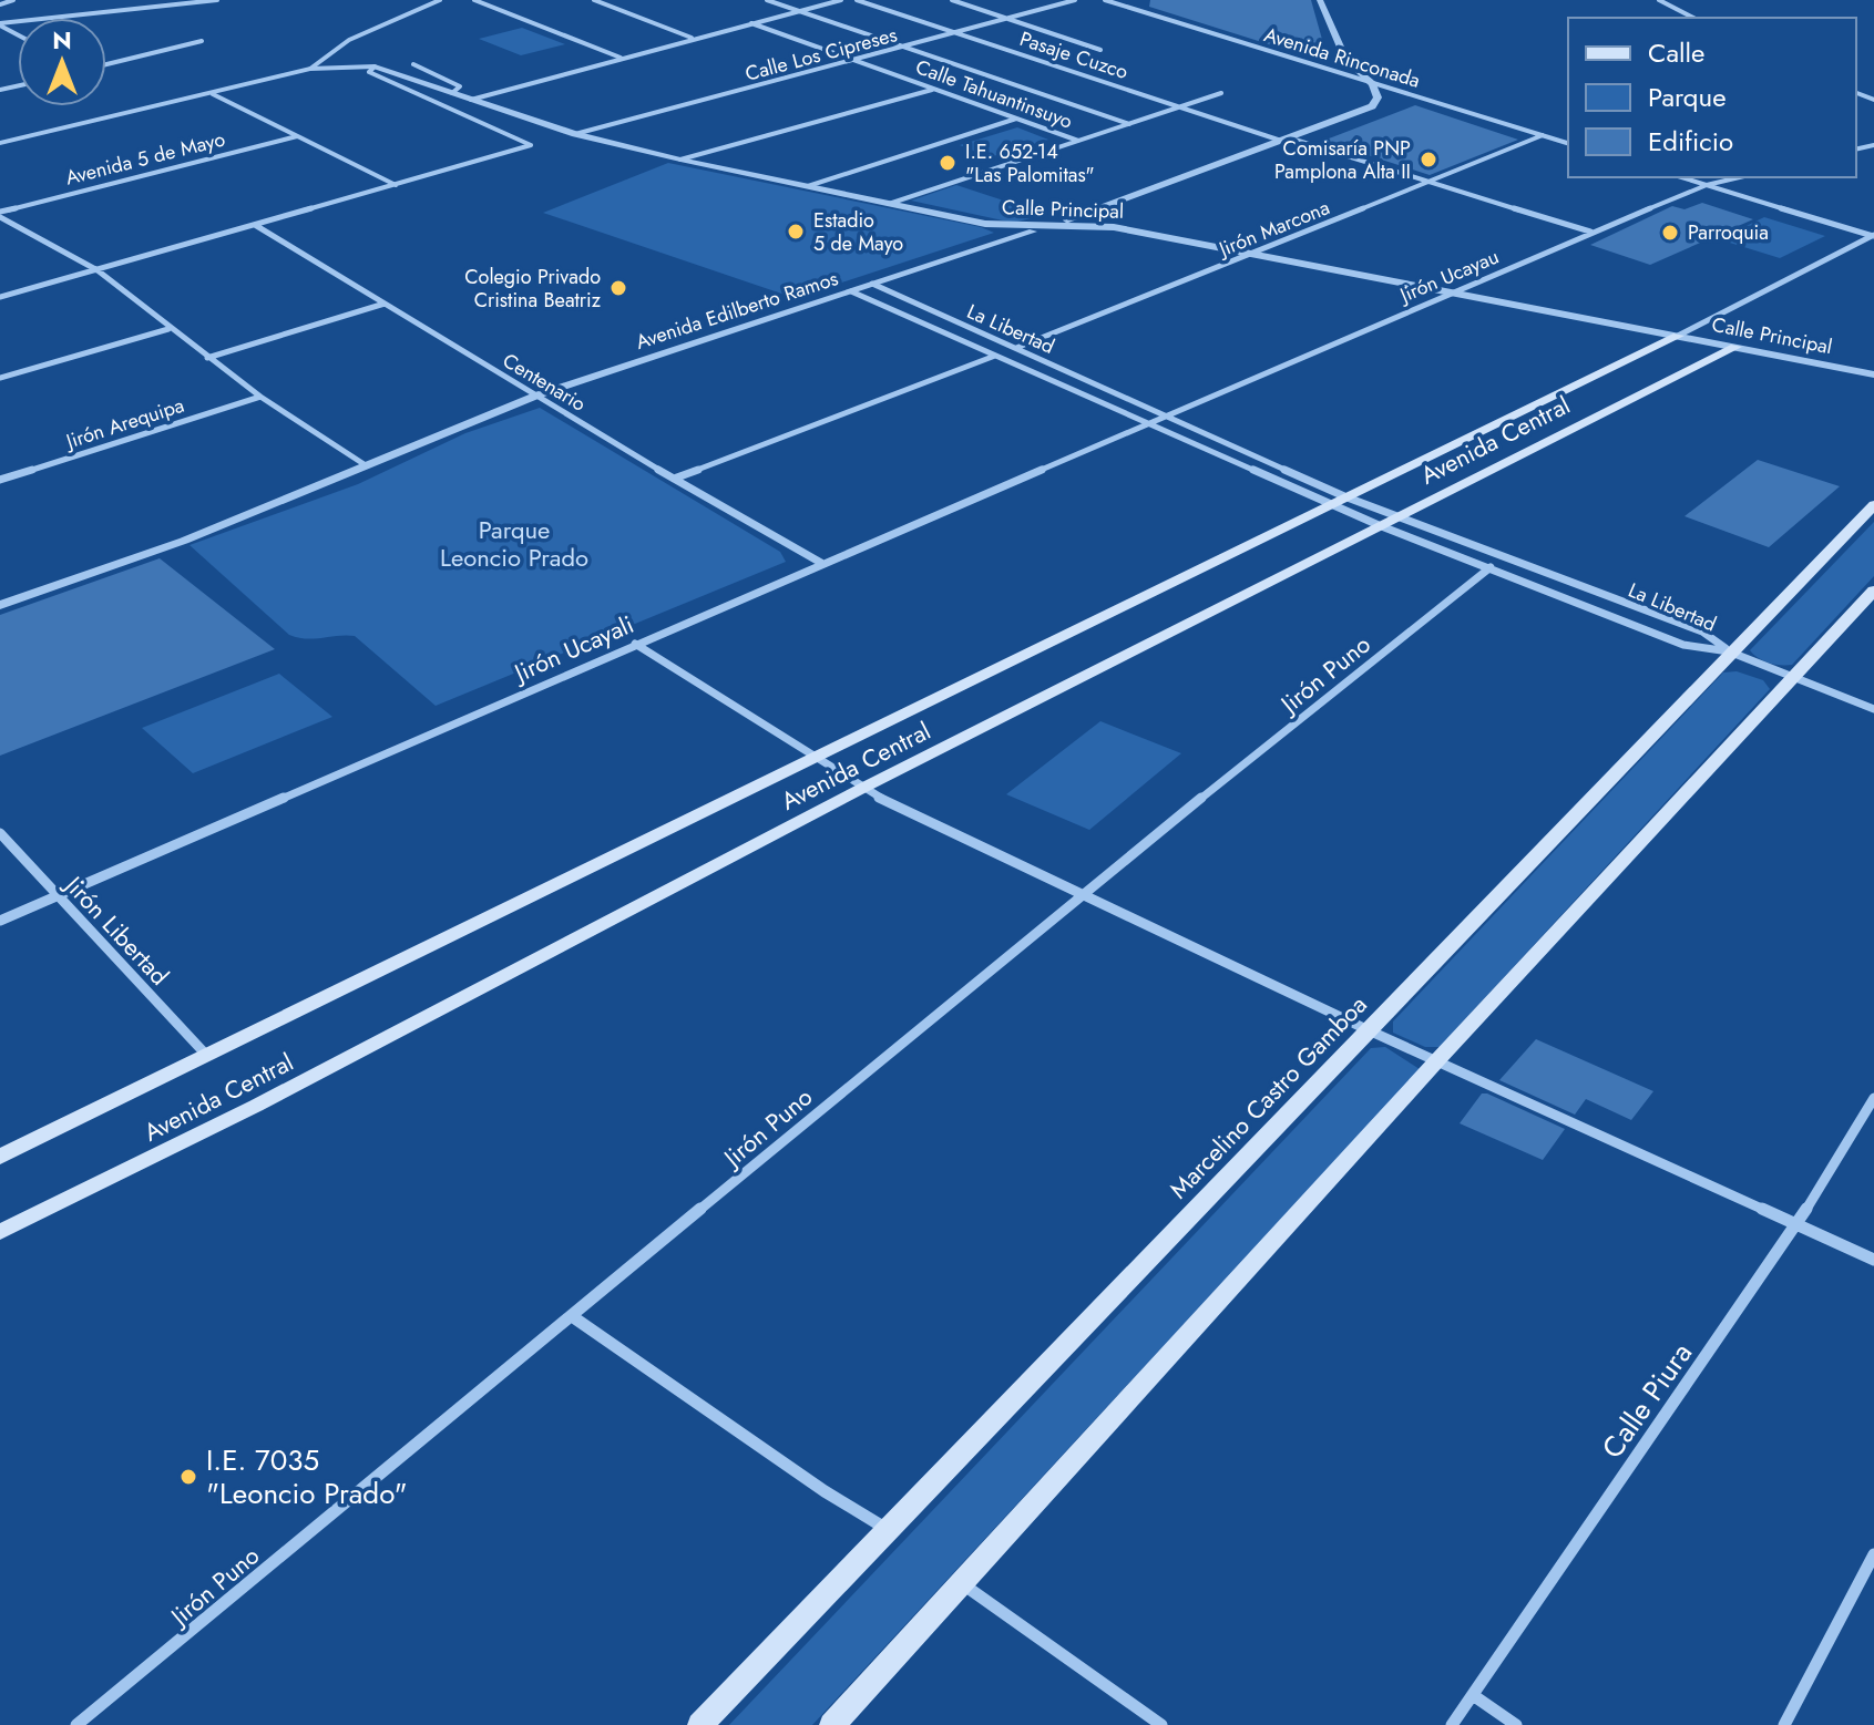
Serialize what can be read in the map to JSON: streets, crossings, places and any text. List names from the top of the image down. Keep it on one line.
{"streets":{"main road":["Avenida Central","Marcelino Castro Gamboa"],"street":["Calle Los Cipreses","Pasaje Cuzco","Avenida Rinconada","Calle Tahuantinsuyo","Avenida 5 de Mayo","Calle Principal","Jirón Marcona","Jirón Ucayau","Avenida Edilberto Ramos","La Libertad","Centenario","Jirón Arequipa","Jirón Ucayali","Jirón Puno","Jirón Libertad","Calle Piura"]},"crossings":[["Calle Los Cipreses","Pasaje Cuzco"],["Calle Los Cipreses","Calle Tahuantinsuyo"],["Calle Los Cipreses","Calle Principal"],["Pasaje Cuzco","Jirón Marcona"],["Pasaje Cuzco","Jirón Ucayau"],["Pasaje Cuzco","Avenida Edilberto Ramos"],["Avenida Rinconada","Jirón Marcona"],["Avenida Rinconada","Avenida Edilberto Ramos"],["Calle Principal","Jirón Marcona"],["Calle Principal","Jirón Ucayau"],["Calle Principal","Avenida Edilberto Ramos"],["Calle Principal","Avenida Central"],["Jirón Marcona","La Libertad"],["Jirón Ucayau","La Libertad"],["Jirón Ucayau","Jirón Ucayali"],["Avenida Edilberto Ramos","La Libertad"],["Avenida Edilberto Ramos","Centenario"],["La Libertad","Avenida Central"],["La Libertad","Jirón Ucayali"],["La Libertad","Jirón Puno"],["La Libertad","Marcelino Castro Gamboa"],["Centenario","Jirón Ucayali"],["Avenida Central","Jirón Libertad"],["Jirón Ucayali","Jirón Libertad"]],"parks":["Parque Leoncio Prado"],"places":["Comisaría PNP Pamplona Alta II","I.E. 652-14 \"Las Palomitas\"","Estadio 5 de Mayo","Parroquia","Colegio Privado Cristina Beatriz","I.E. 7035 \"Leoncio Prado\""],"legend":["Calle","Parque","Edificio"],"north":"top"}
